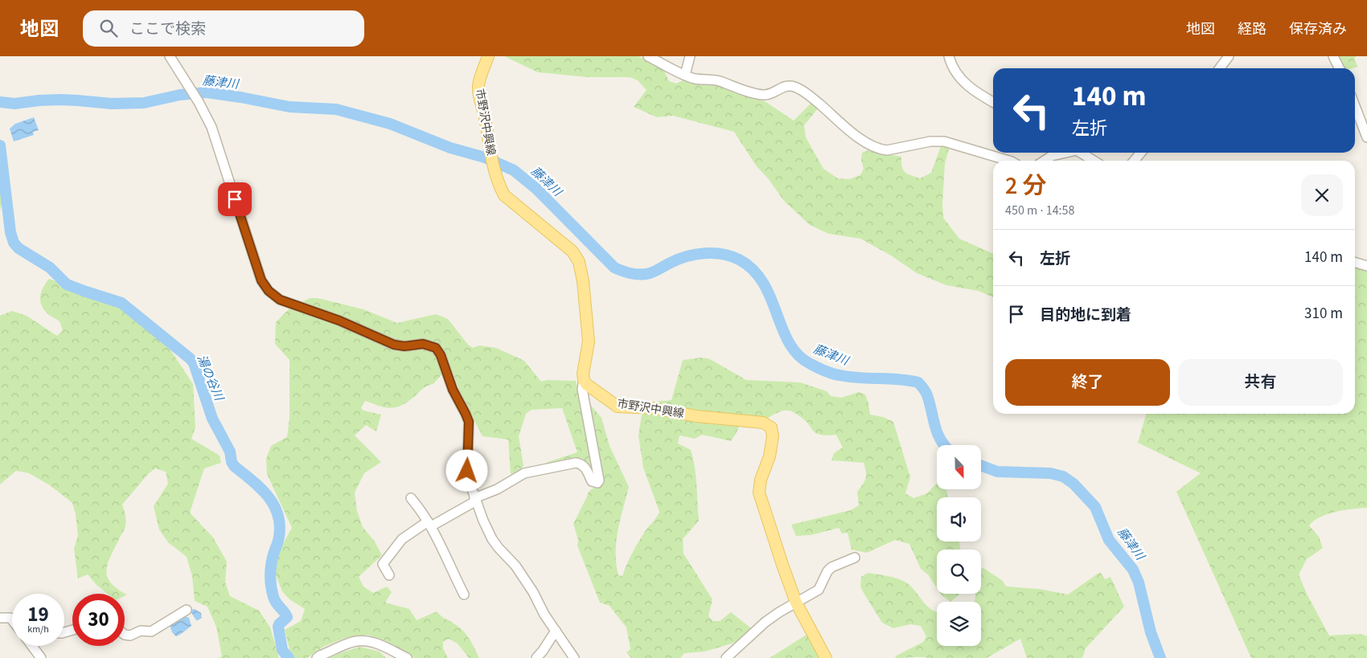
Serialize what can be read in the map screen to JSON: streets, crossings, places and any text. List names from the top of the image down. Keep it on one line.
{"streets":{"main road":["市野沢中興線"]},"water":["藤津川","湯の谷川"],"north":"bottom","page":{"header":"地図","search":"ここで検索","nav":["地図","経路","保存済み"],"turn":["140 m","左折"],"heading":["2 分","450 m · 14:58"],"list":[{"name":"左折","value":"140 m"},{"name":"目的地に到着","value":"310 m"}],"buttons":["終了","共有"],"speed":"19 km/h","limit":"30"}}
